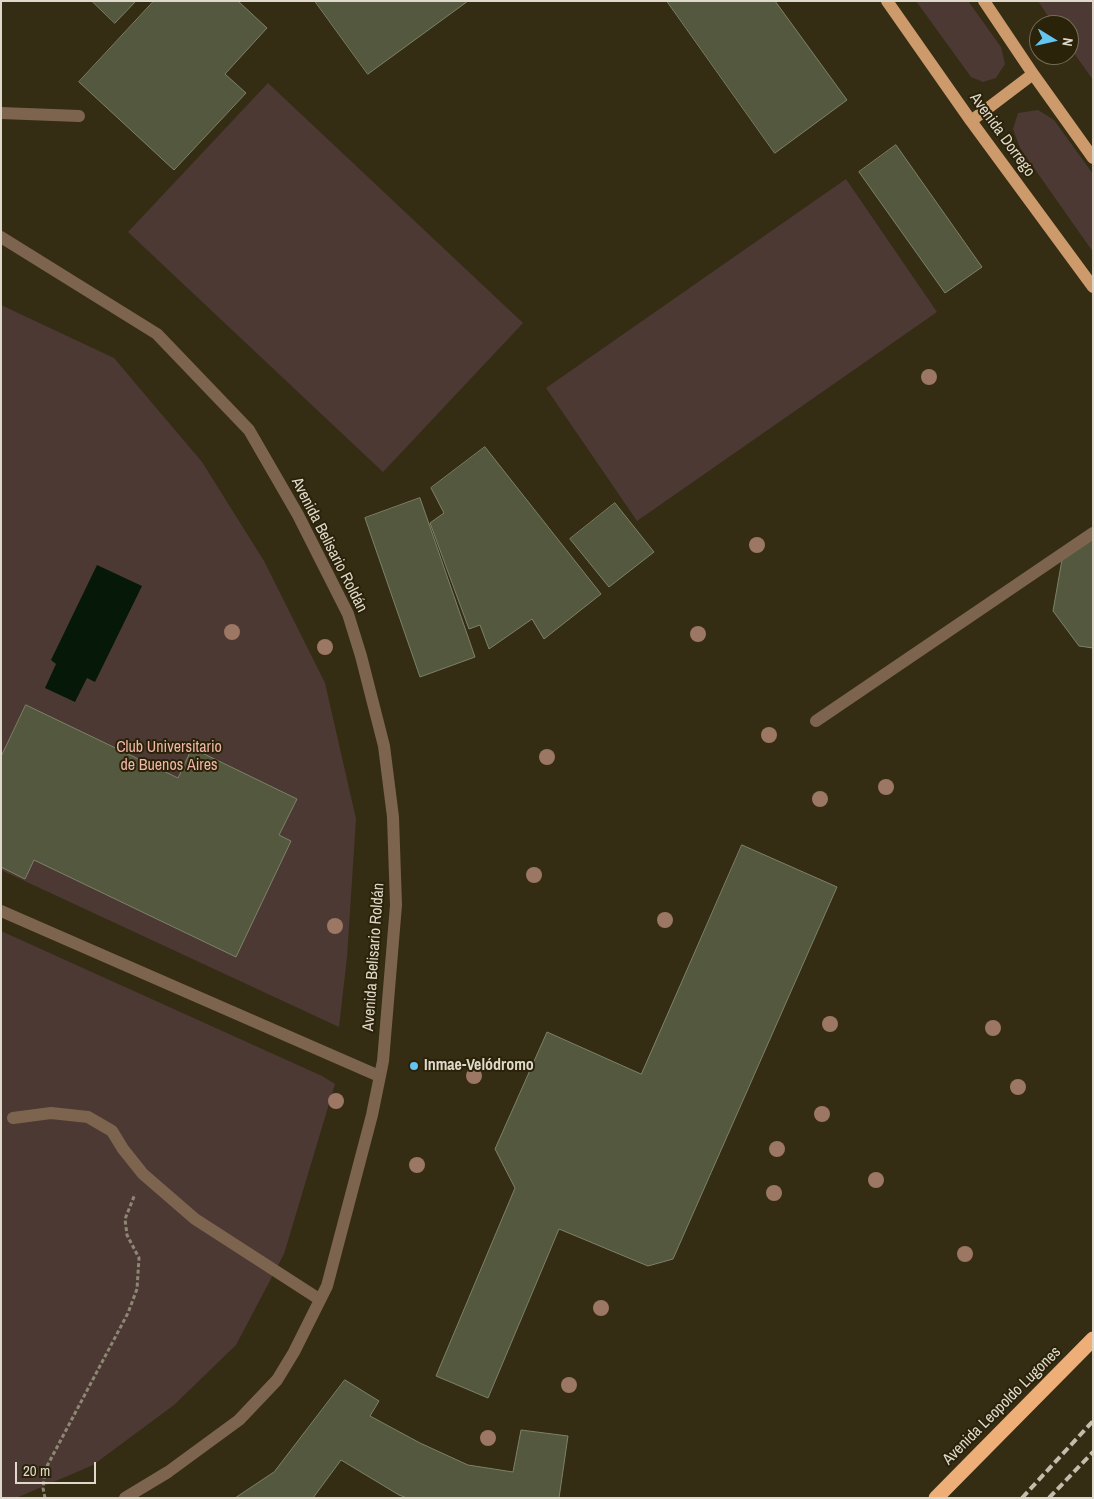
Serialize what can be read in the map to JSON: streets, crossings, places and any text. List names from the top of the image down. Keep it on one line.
{"streets":{"highway":["Avenida Leopoldo Lugones"],"main road":["Avenida Dorrego"],"street":["Avenida Belisario Roldán"]},"parks":["Club Universitario de Buenos Aires"],"places":["Inmae-Velódromo"],"scale_bar":"20 m","north":"right"}
